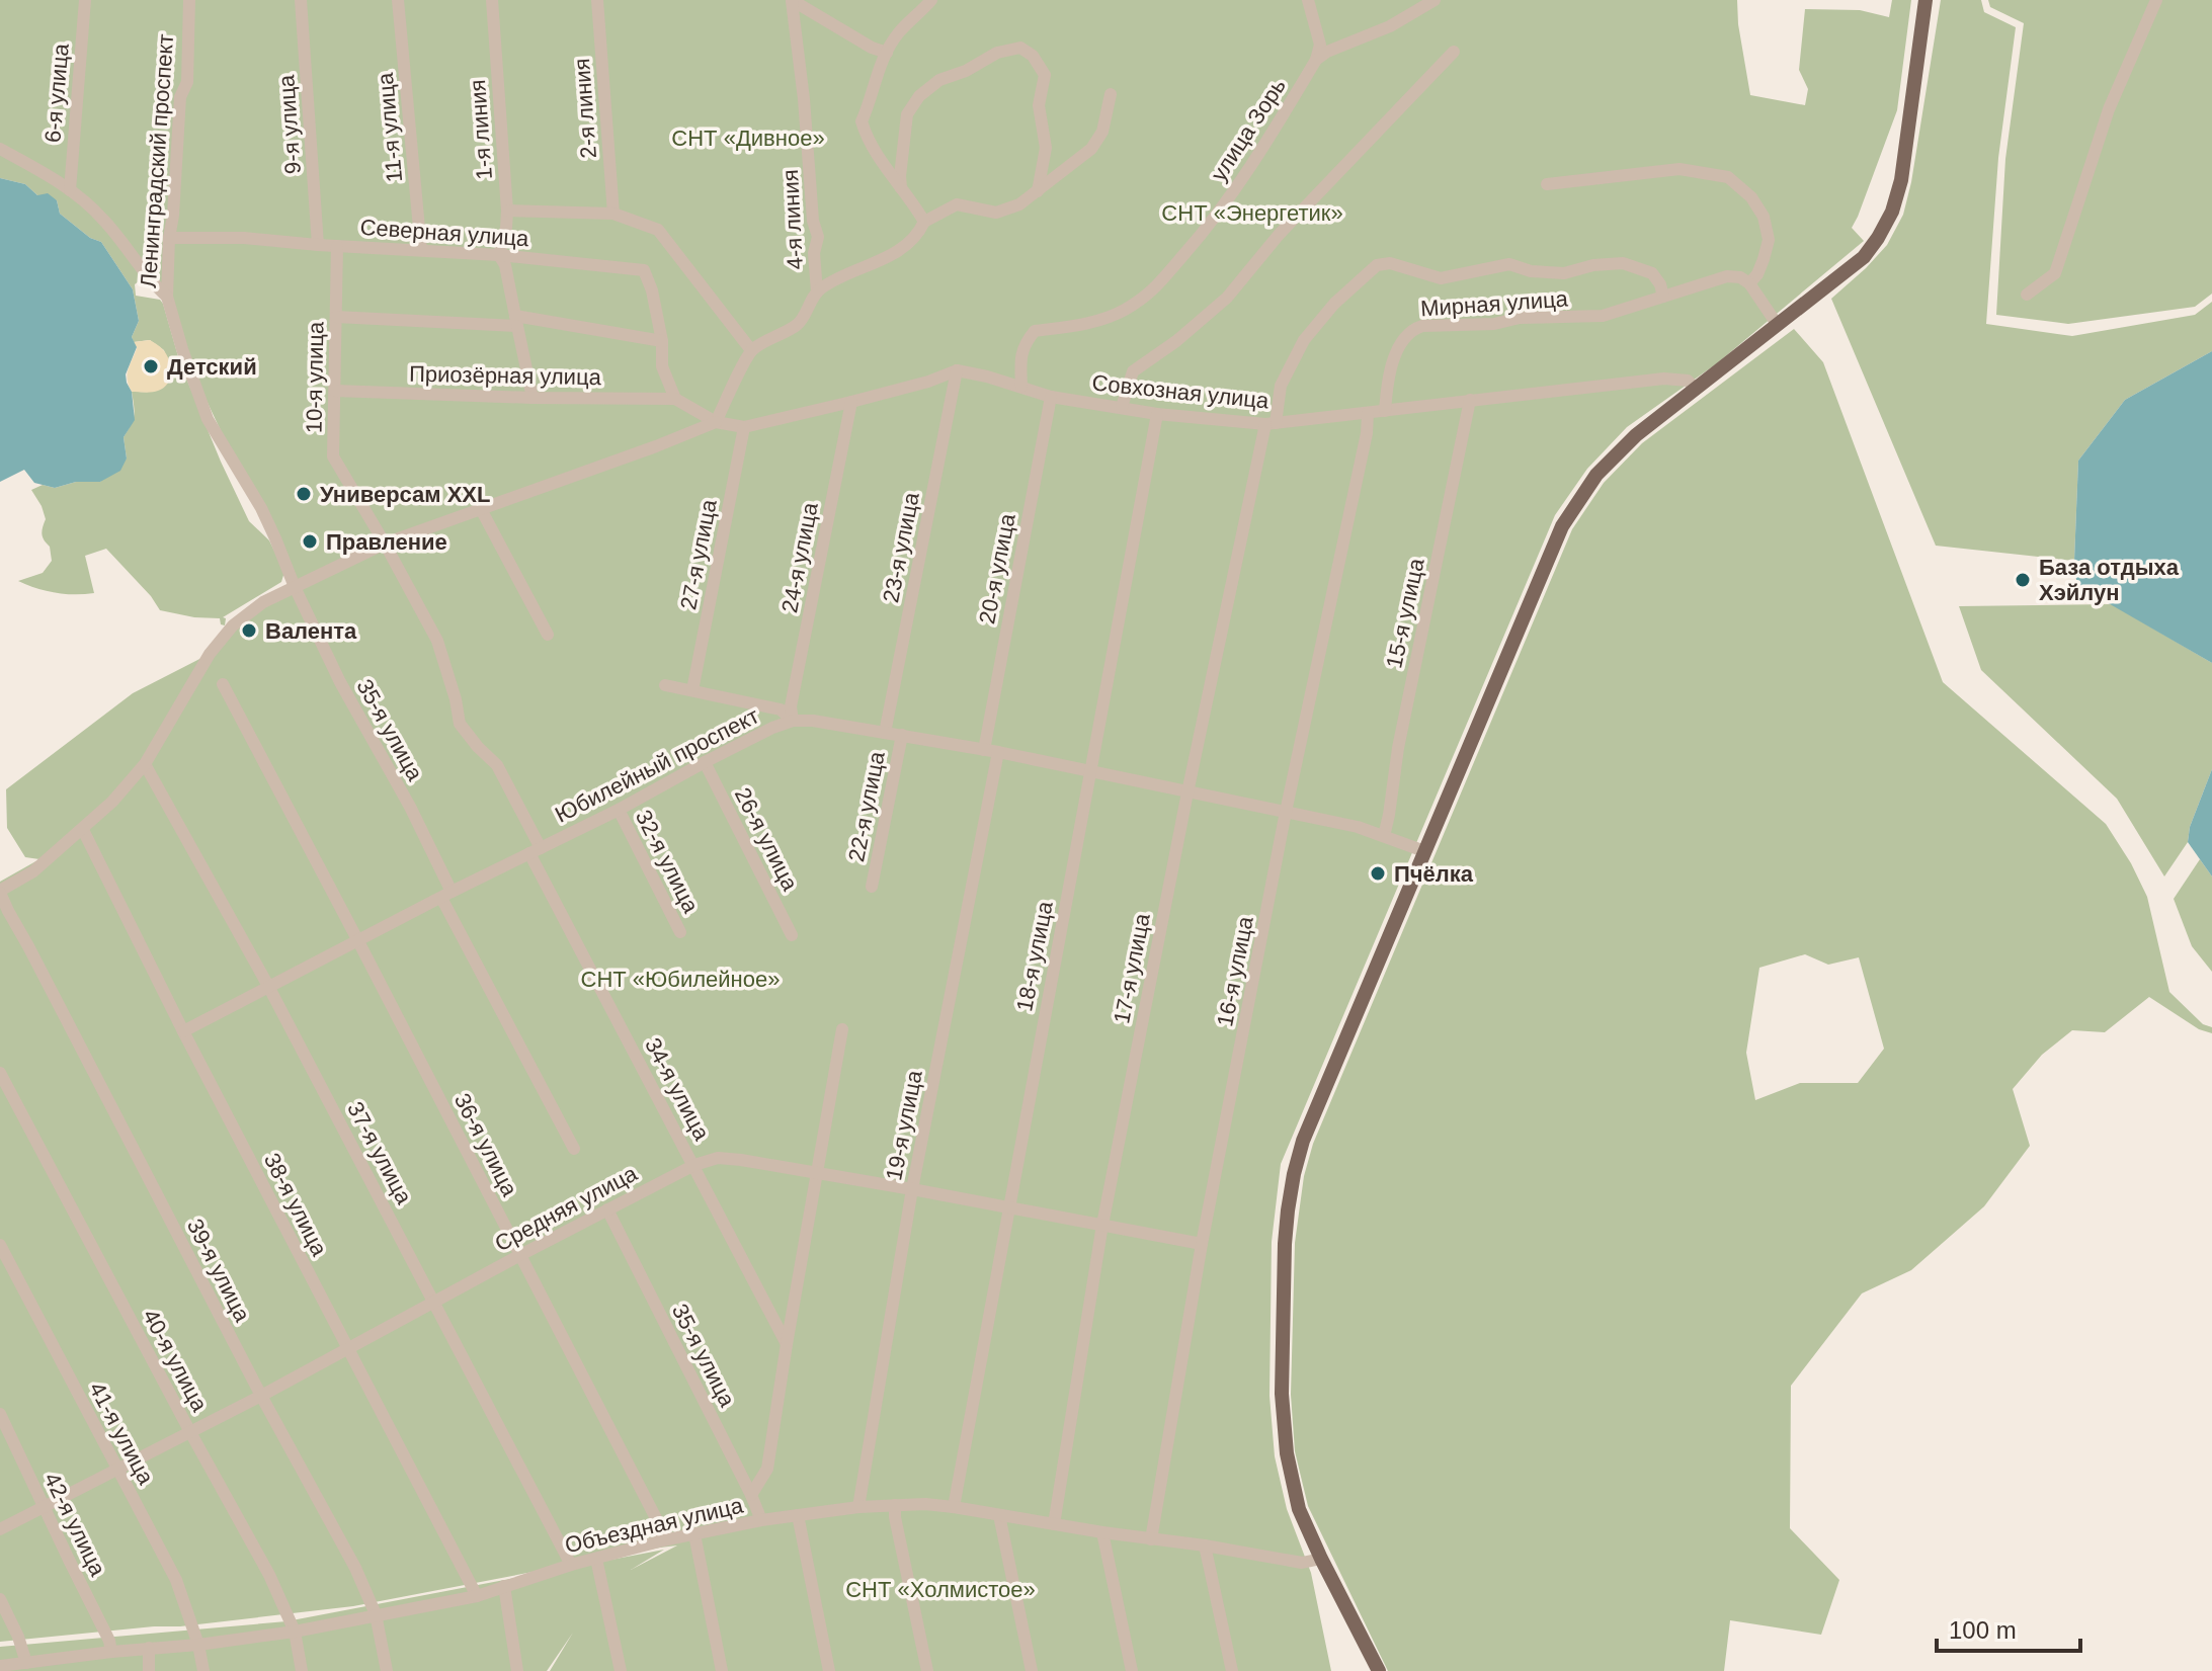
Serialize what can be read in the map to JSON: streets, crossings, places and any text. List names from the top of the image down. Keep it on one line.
{"streets":{"street":["6-я улица","2-я линия","9-я улица","11-я улица","1-я линия","улица Зорь","Ленинградский проспект","4-я линия","Северная улица","Мирная улица","Приозёрная улица","10-я улица","Совхозная улица","23-я улица","27-я улица","24-я улица","20-я улица","15-я улица","35-я улица","Юбилейный проспект","22-я улица","26-я улица","32-я улица","18-я улица","17-я улица","16-я улица","34-я улица","19-я улица","36-я улица","37-я улица","38-я улица","Средняя улица","39-я улица","40-я улица","41-я улица","42-я улица","Объездная улица"]},"crossings":[["9-я улица","Северная улица"],["11-я улица","Северная улица"],["1-я линия","Северная улица"],["улица Зорь","Совхозная улица"],["Ленинградский проспект","Северная улица"],["Ленинградский проспект","35-я улица"],["Северная улица","10-я улица"],["Мирная улица","Совхозная улица"],["Мирная улица","17-я улица"],["Приозёрная улица","10-я улица"],["10-я улица","Юбилейный проспект"],["10-я улица","34-я улица"],["Совхозная улица","23-я улица"],["Совхозная улица","20-я улица"],["Совхозная улица","15-я улица"],["Совхозная улица","18-я улица"],["Совхозная улица","17-я улица"],["Совхозная улица","16-я улица"],["23-я улица","Юбилейный проспект"],["24-я улица","Юбилейный проспект"],["20-я улица","Юбилейный проспект"],["15-я улица","Юбилейный проспект"],["35-я улица","Юбилейный проспект"],["35-я улица","Средняя улица"],["35-я улица","Объездная улица"],["Юбилейный проспект","22-я улица"],["Юбилейный проспект","26-я улица"],["Юбилейный проспект","32-я улица"],["Юбилейный проспект","18-я улица"],["Юбилейный проспект","17-я улица"],["Юбилейный проспект","16-я улица"],["Юбилейный проспект","34-я улица"],["Юбилейный проспект","19-я улица"],["Юбилейный проспект","36-я улица"],["Юбилейный проспект","37-я улица"],["Юбилейный проспект","38-я улица"],["18-я улица","Средняя улица"],["18-я улица","Объездная улица"],["17-я улица","Средняя улица"],["17-я улица","Объездная улица"],["16-я улица","Средняя улица"],["16-я улица","Объездная улица"],["34-я улица","Средняя улица"],["19-я улица","Средняя улица"],["19-я улица","Объездная улица"],["36-я улица","Средняя улица"],["36-я улица","Объездная улица"],["37-я улица","Средняя улица"],["37-я улица","Объездная улица"],["38-я улица","Средняя улица"],["38-я улица","Объездная улица"],["Средняя улица","39-я улица"],["Средняя улица","40-я улица"],["Средняя улица","41-я улица"],["Средняя улица","42-я улица"],["39-я улица","Объездная улица"],["40-я улица","Объездная улица"],["41-я улица","Объездная улица"],["42-я улица","Объездная улица"]],"parks":["СНТ «Дивное»","СНТ «Энергетик»","СНТ «Юбилейное»","СНТ «Холмистое»"],"places":["Детский","Универсам XXL","Правление","База отдыха Хэйлун","Валента","Пчёлка"],"scale_bar":"100 m"}
